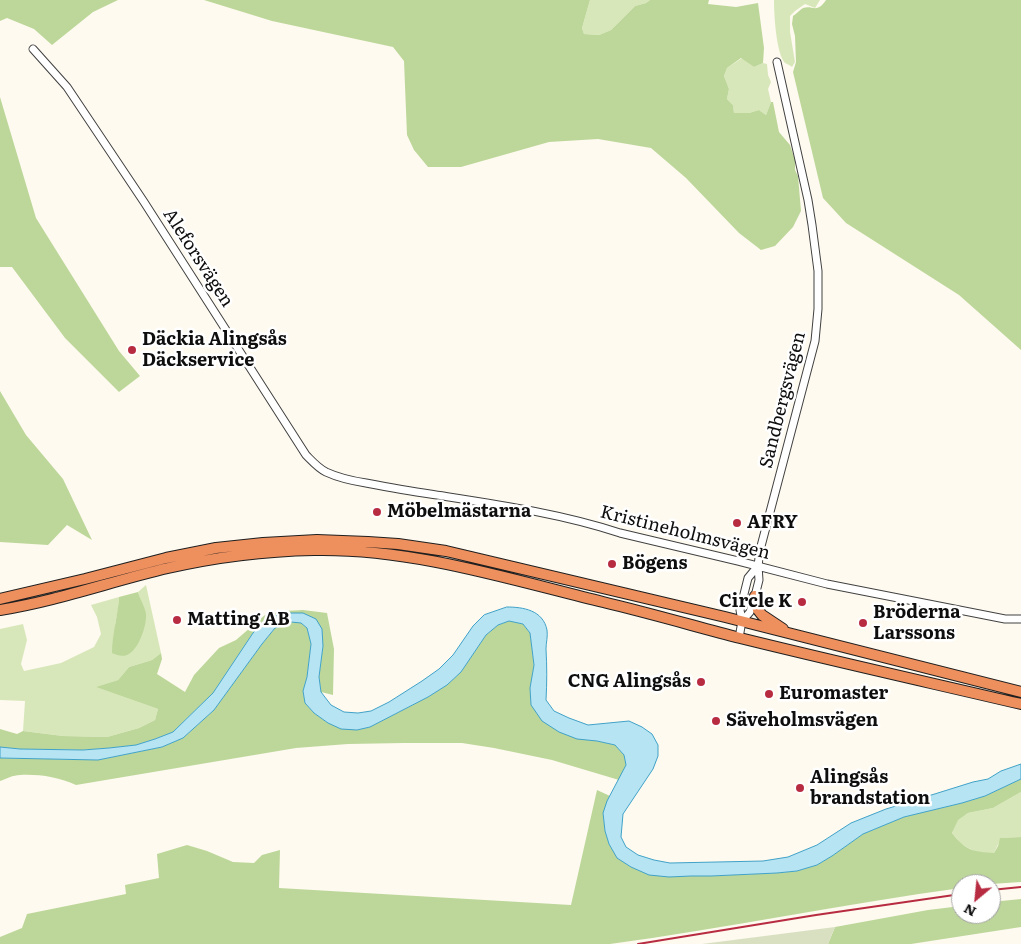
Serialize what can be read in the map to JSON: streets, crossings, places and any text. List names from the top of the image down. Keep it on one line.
{"streets":{"street":["Aleforsvägen","Sandbergsvägen","Kristineholmsvägen"]},"crossings":[["Aleforsvägen","Kristineholmsvägen"],["Sandbergsvägen","Kristineholmsvägen"]],"places":["Däckia Alingsås Däckservice","Möbelmästarna","AFRY","Bögens","Circle K","Matting AB","Bröderna Larssons","CNG Alingsås","Euromaster","Säveholmsvägen","Alingsås brandstation"],"north":"bottom left"}
